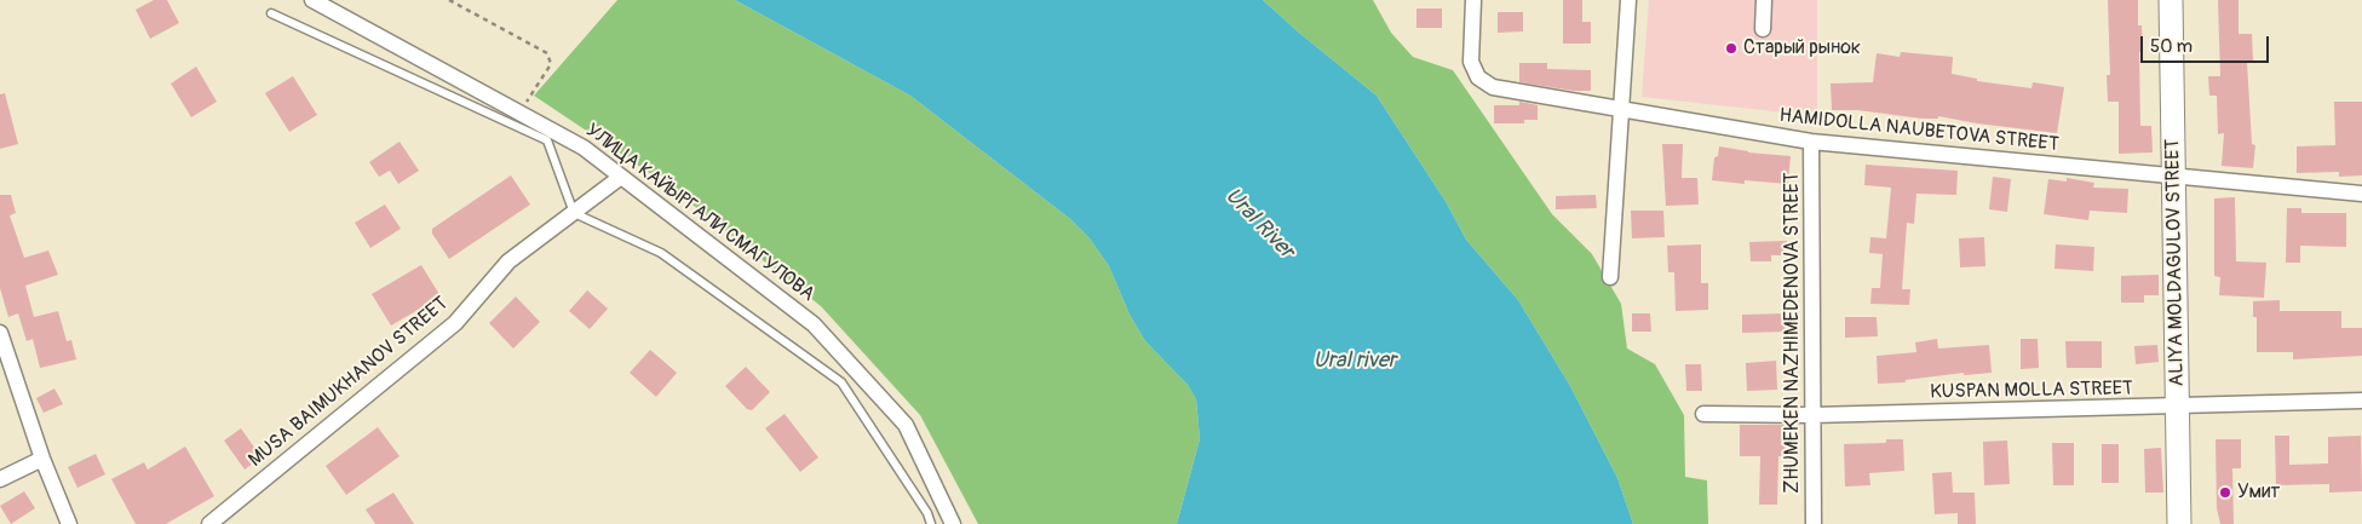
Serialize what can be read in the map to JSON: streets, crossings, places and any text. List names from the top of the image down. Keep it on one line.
{"streets":{"main road":["ALIYA MOLDAGULOV STREET"],"street":["HAMIDOLLA NAUBETOVA STREET","УЛИЦА КАЙЫРГАЛИ СМАГУЛОВА","ZHUMEKEN NAZHIMEDENOVA STREET","MUSA BAIMUKHANOV STREET","KUSPAN MOLLA STREET"]},"crossings":[["HAMIDOLLA NAUBETOVA STREET","ALIYA MOLDAGULOV STREET"],["HAMIDOLLA NAUBETOVA STREET","ZHUMEKEN NAZHIMEDENOVA STREET"],["УЛИЦА КАЙЫРГАЛИ СМАГУЛОВА","MUSA BAIMUKHANOV STREET"],["ALIYA MOLDAGULOV STREET","KUSPAN MOLLA STREET"],["ZHUMEKEN NAZHIMEDENOVA STREET","KUSPAN MOLLA STREET"]],"water":["Ural River","Ural river"],"places":["Старый рынок","Умит"],"scale_bar":"50 m"}
